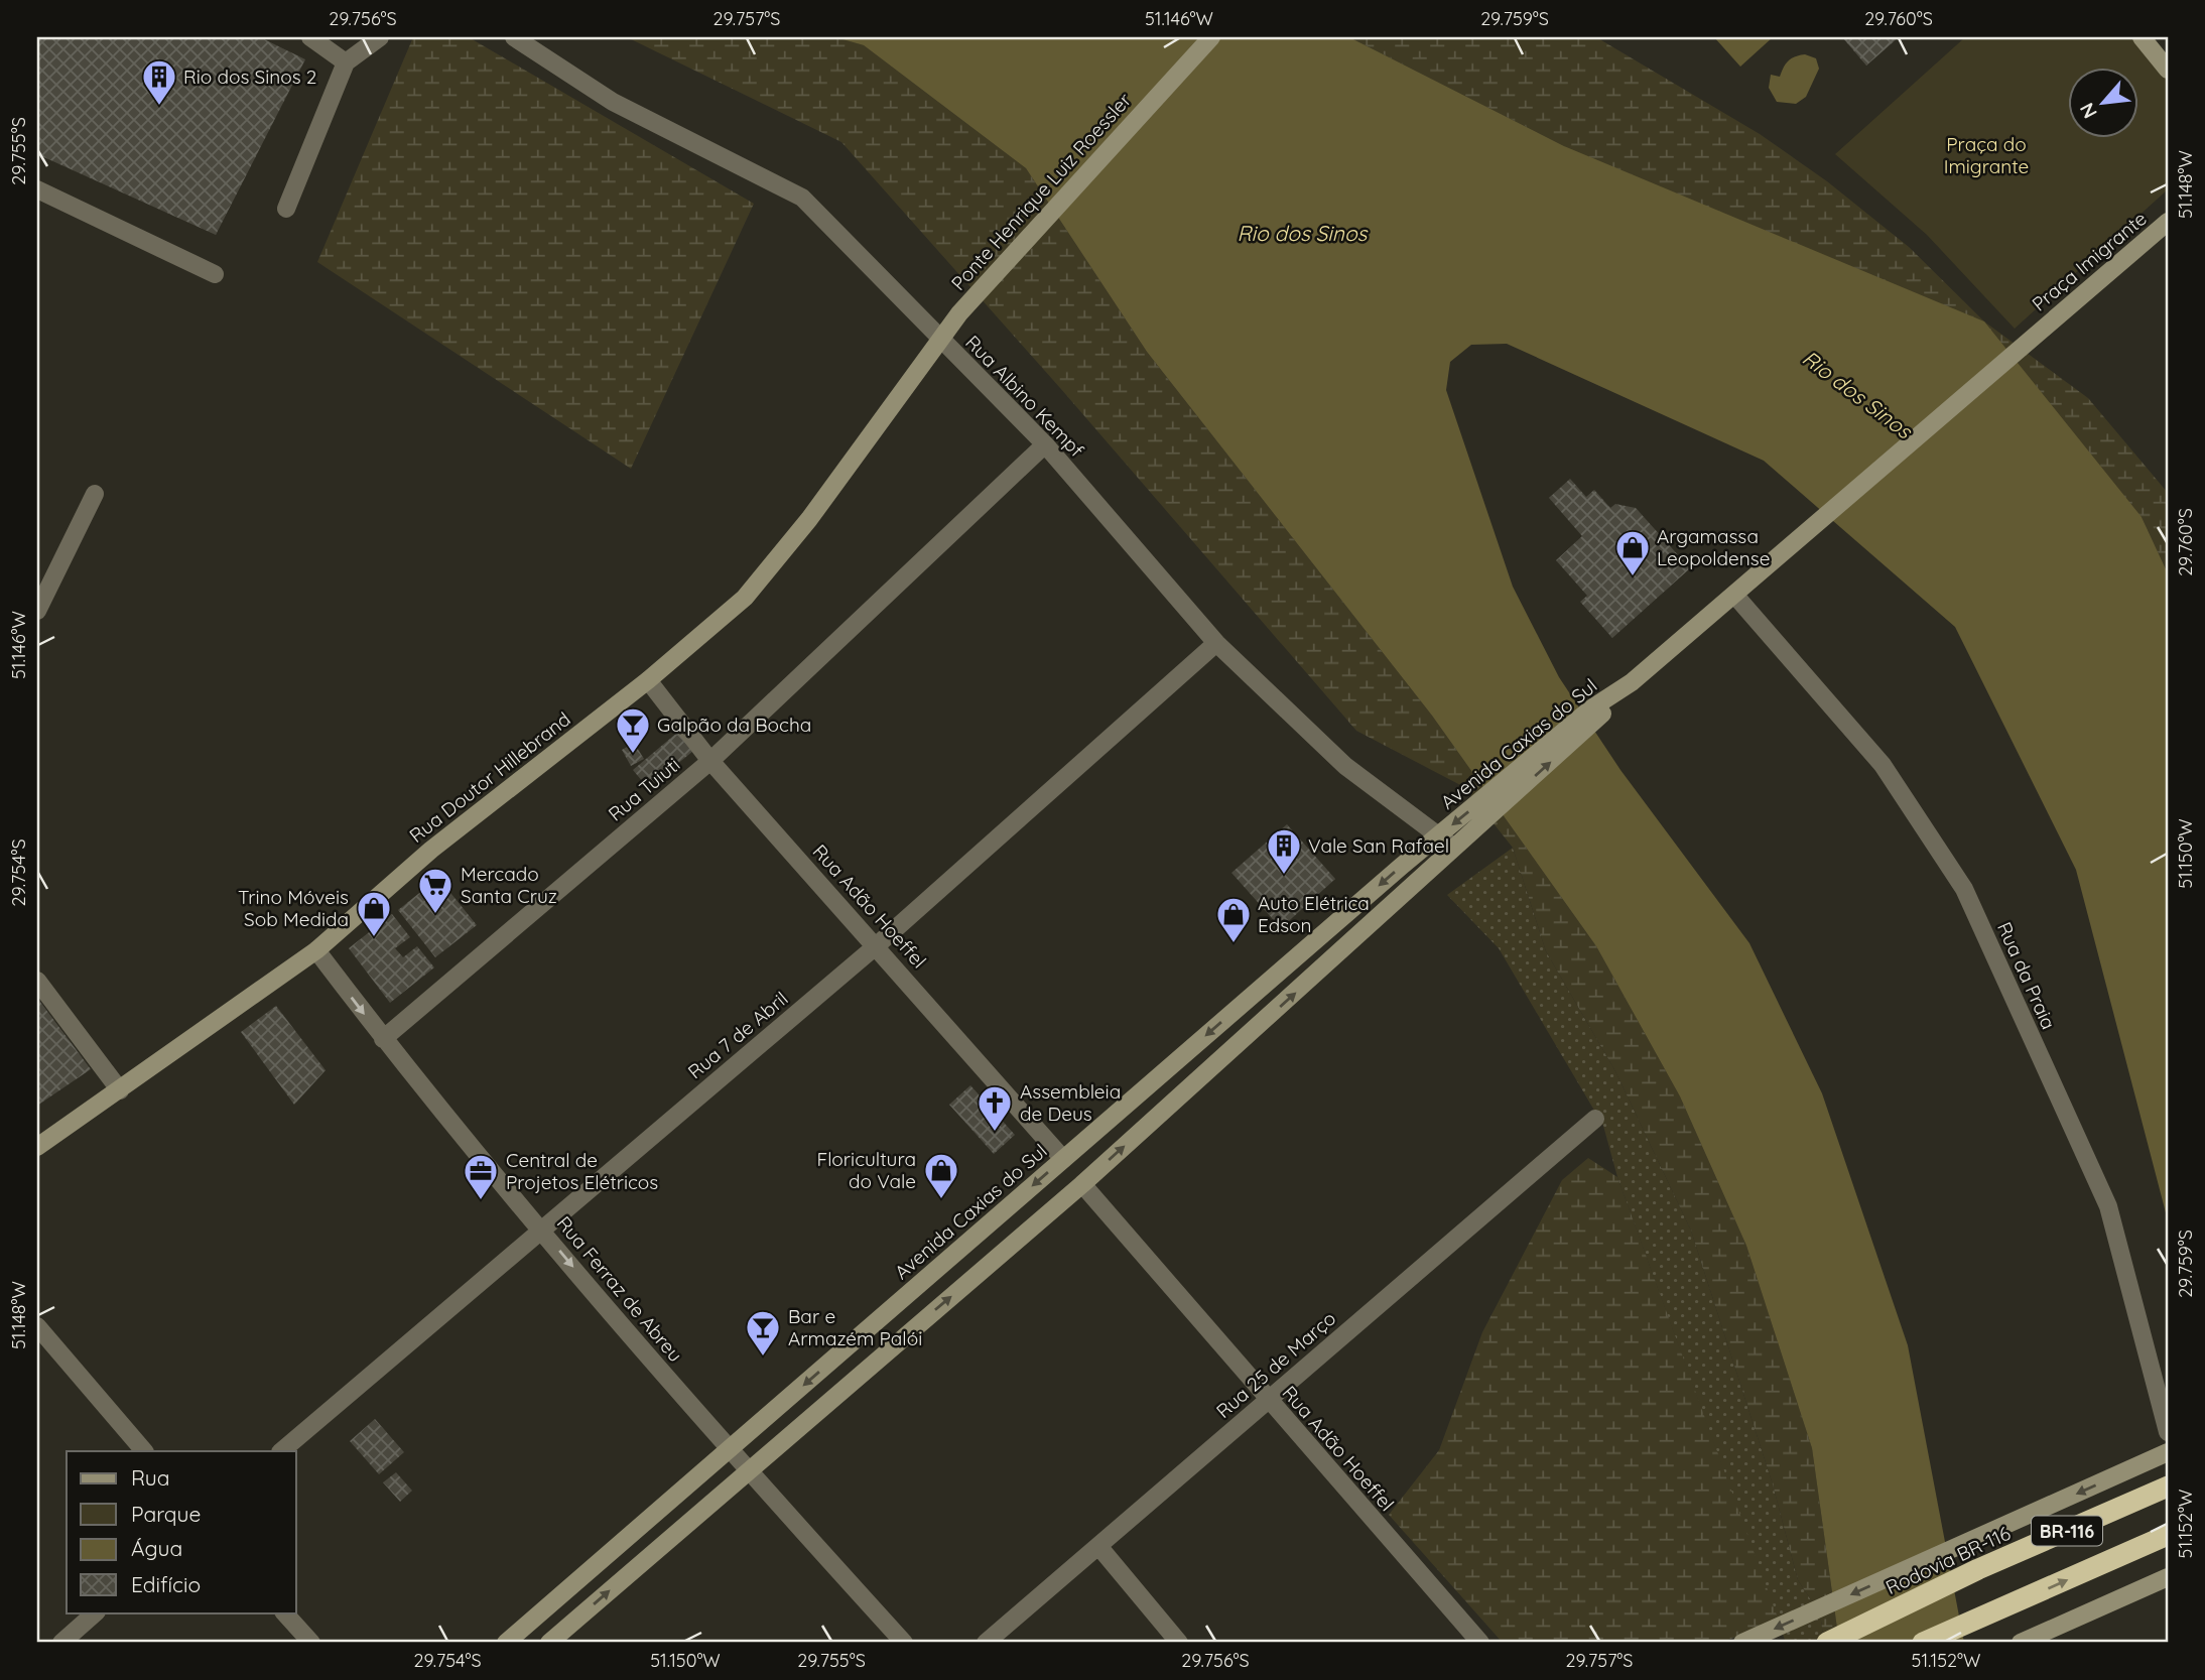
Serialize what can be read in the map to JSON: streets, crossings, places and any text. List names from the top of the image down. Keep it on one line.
{"streets":{"highway":["BR-116","Rodovia BR-116"],"street":["Ponte Henrique Luiz Roessler","Praça Imigrante","Rua Albino Kempf","Avenida Caxias do Sul","Rua Doutor Hillebrand","Rua Tuiuti","Rua Adão Hoeffel","Rua da Praia","Rua 7 de Abril","Rua Ferraz de Abreu","Rua 25 de Março"]},"crossings":[["Ponte Henrique Luiz Roessler","Rua Doutor Hillebrand"],["Praça Imigrante","Avenida Caxias do Sul"],["Rua Albino Kempf","Avenida Caxias do Sul"],["Rua Albino Kempf","Rua Tuiuti"],["Rua Albino Kempf","Rua 7 de Abril"],["Avenida Caxias do Sul","Rua Adão Hoeffel"],["Avenida Caxias do Sul","Rua da Praia"],["Avenida Caxias do Sul","Rua Ferraz de Abreu"],["Rua Doutor Hillebrand","Rua Adão Hoeffel"],["Rua Doutor Hillebrand","Rua Ferraz de Abreu"],["Rua Tuiuti","Rua Adão Hoeffel"],["Rua Tuiuti","Rua Ferraz de Abreu"],["Rua Adão Hoeffel","Rua 7 de Abril"],["Rua Adão Hoeffel","Rua 25 de Março"],["Rua 7 de Abril","Rua Ferraz de Abreu"]],"one_way":["Rua Ferraz de Abreu"],"water":["Rio dos Sinos"],"parks":["Praça do Imigrante"],"places":{"building":["Rio dos Sinos 2","Vale San Rafael"],"shop":["Argamassa Leopoldense","Trino Móveis Sob Medida","Auto Elétrica Edson","Floricultura do Vale"],"bar":["Galpão da Bocha","Bar e Armazém Palói"],"supermarket":["Mercado Santa Cruz"],"church":["Assembleia de Deus"],"office":["Central de Projetos Elétricos"]},"legend":["Rua","Parque","Água","Edifício"],"north":"bottom left","coordinates":["29.756°S","29.757°S","51.146°W","29.759°S","29.760°S","29.755°S","51.148°W","51.150°W","29.754°S","51.152°W"]}
